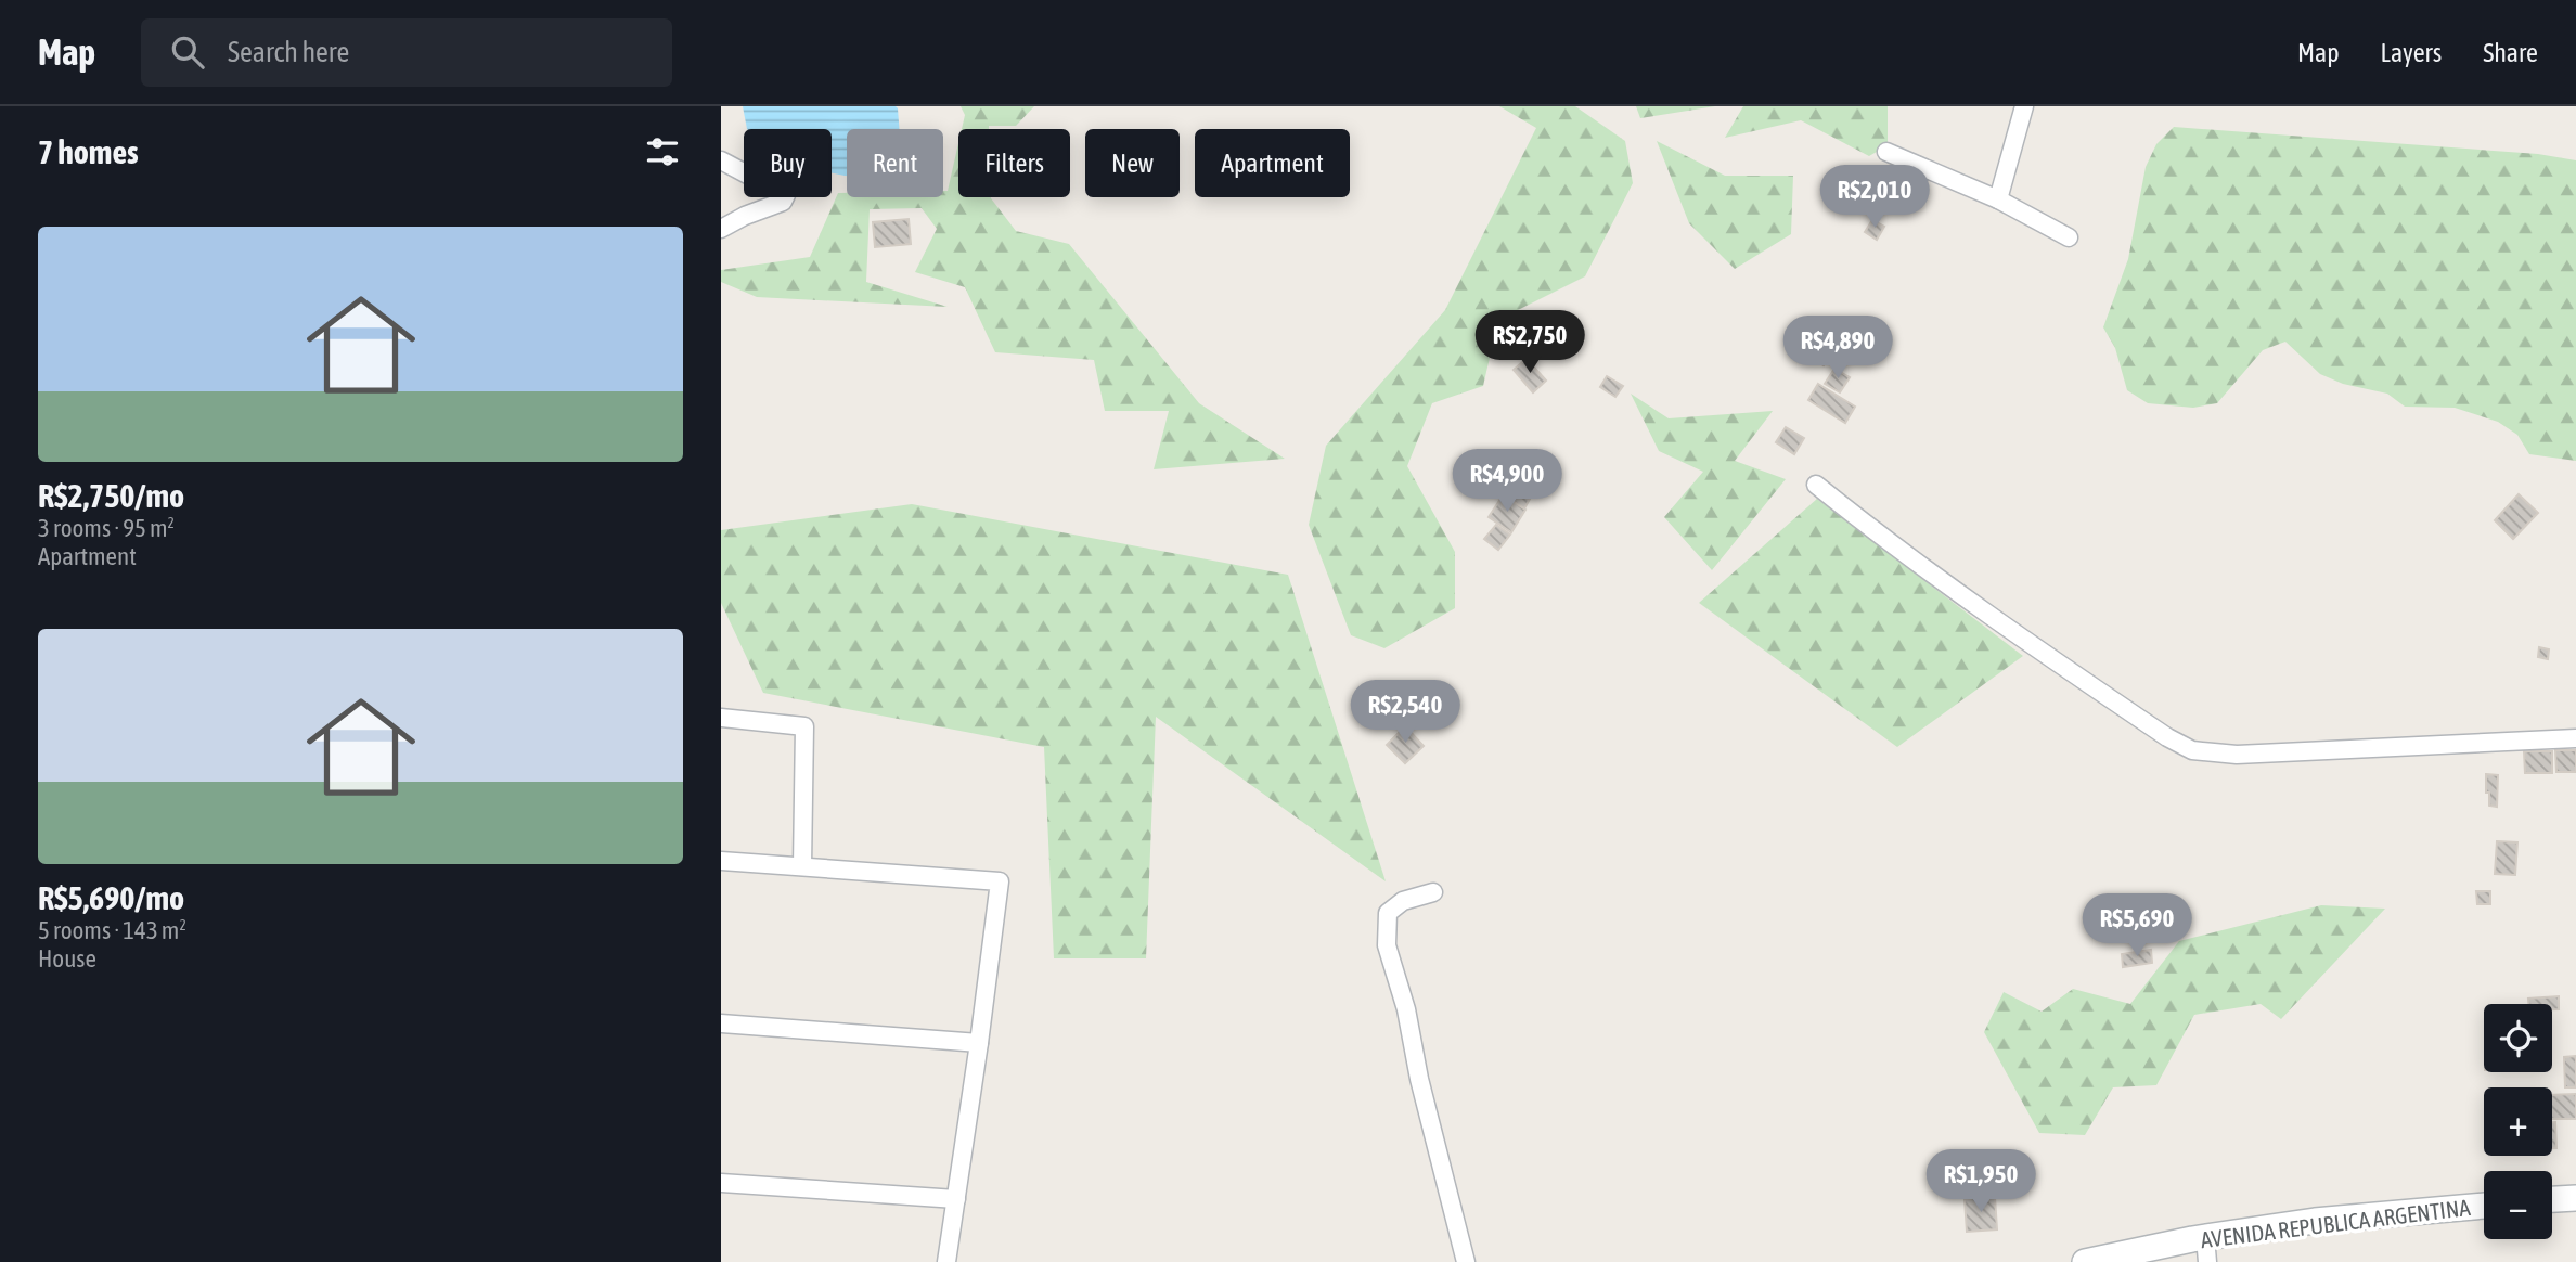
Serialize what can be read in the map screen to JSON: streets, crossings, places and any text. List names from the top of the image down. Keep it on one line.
{"streets":{"street":["AVENIDA REPUBLICA ARGENTINA"]},"page":{"header":"Map","search":"Search here","nav":["Map","Layers","Share"],"heading":"7 homes","chip":["Buy","Rent","Filters","New","Apartment"],"price":["R$2,010","R$2,750","R$4,890","R$4,900","R$2,540","R$5,690","R$1,950"],"list":[{"name":"R$2,750/mo","note":"3 rooms · 95 m² · Apartment"},{"name":"R$5,690/mo","note":"5 rooms · 143 m² · House"}],"map_buttons":["+","−"]}}
